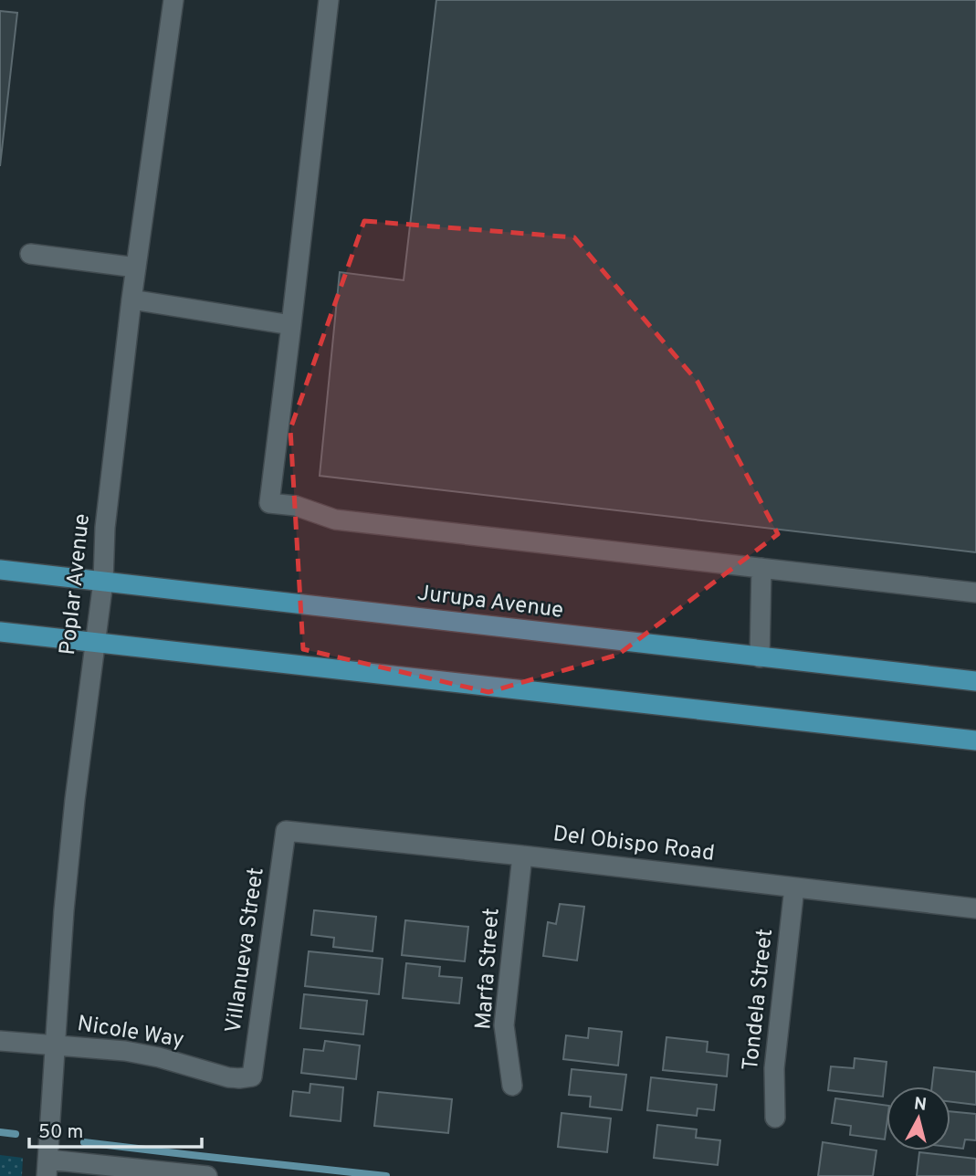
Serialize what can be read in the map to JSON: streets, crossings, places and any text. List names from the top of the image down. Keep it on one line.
{"streets":{"main road":["Jurupa Avenue"],"street":["Poplar Avenue","Del Obispo Road","Villanueva Street","Marfa Street","Tondela Street","Nicole Way"]},"crossings":[["Poplar Avenue","Jurupa Avenue"],["Poplar Avenue","Nicole Way"],["Del Obispo Road","Villanueva Street"],["Del Obispo Road","Marfa Street"],["Del Obispo Road","Tondela Street"],["Villanueva Street","Nicole Way"]],"scale_bar":"50 m","north":"top"}
